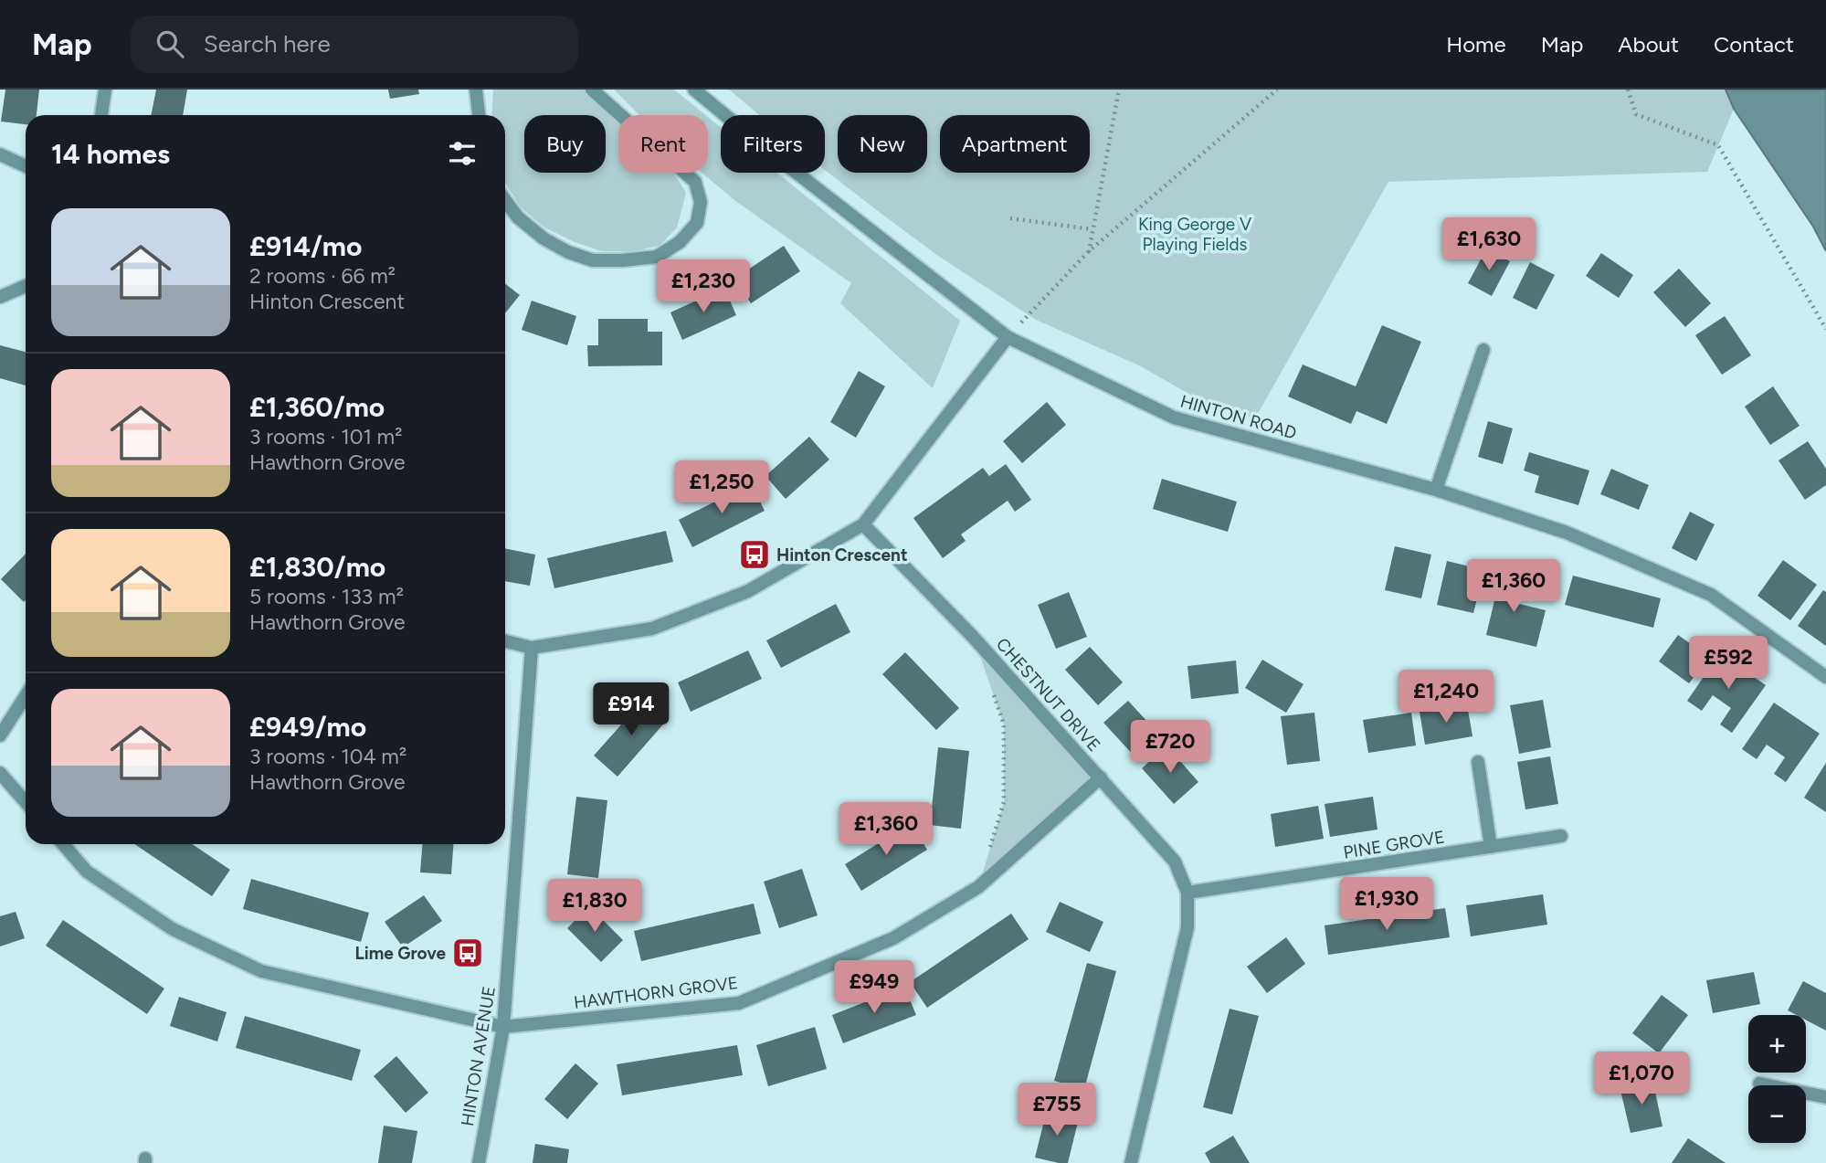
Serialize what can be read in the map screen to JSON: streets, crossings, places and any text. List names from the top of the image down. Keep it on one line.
{"streets":{"street":["HINTON ROAD","CHESTNUT DRIVE","PINE GROVE","HAWTHORN GROVE","HINTON AVENUE"]},"crossings":[["CHESTNUT DRIVE","PINE GROVE"],["CHESTNUT DRIVE","HAWTHORN GROVE"],["HAWTHORN GROVE","HINTON AVENUE"]],"parks":["King George V Playing Fields"],"places":{"bus stop":["Hinton Crescent","Lime Grove"]},"page":{"header":"Map","search":"Search here","nav":["Home","Map","About","Contact"],"chip":["Buy","Rent","Filters","New","Apartment"],"heading":"14 homes","list":[{"name":"£914/mo","note":"2 rooms · 66 m² · Hinton Crescent"},{"name":"£1,360/mo","note":"3 rooms · 101 m² · Hawthorn Grove"},{"name":"£1,830/mo","note":"5 rooms · 133 m² · Hawthorn Grove"},{"name":"£949/mo","note":"3 rooms · 104 m² · Hawthorn Grove"}],"price":["£1,630","£1,230","£1,250","£1,360","£592","£1,240","£914","£720","£1,360","£1,930","£1,830","£949","£1,070","£755"],"map_buttons":["+","−"]}}
